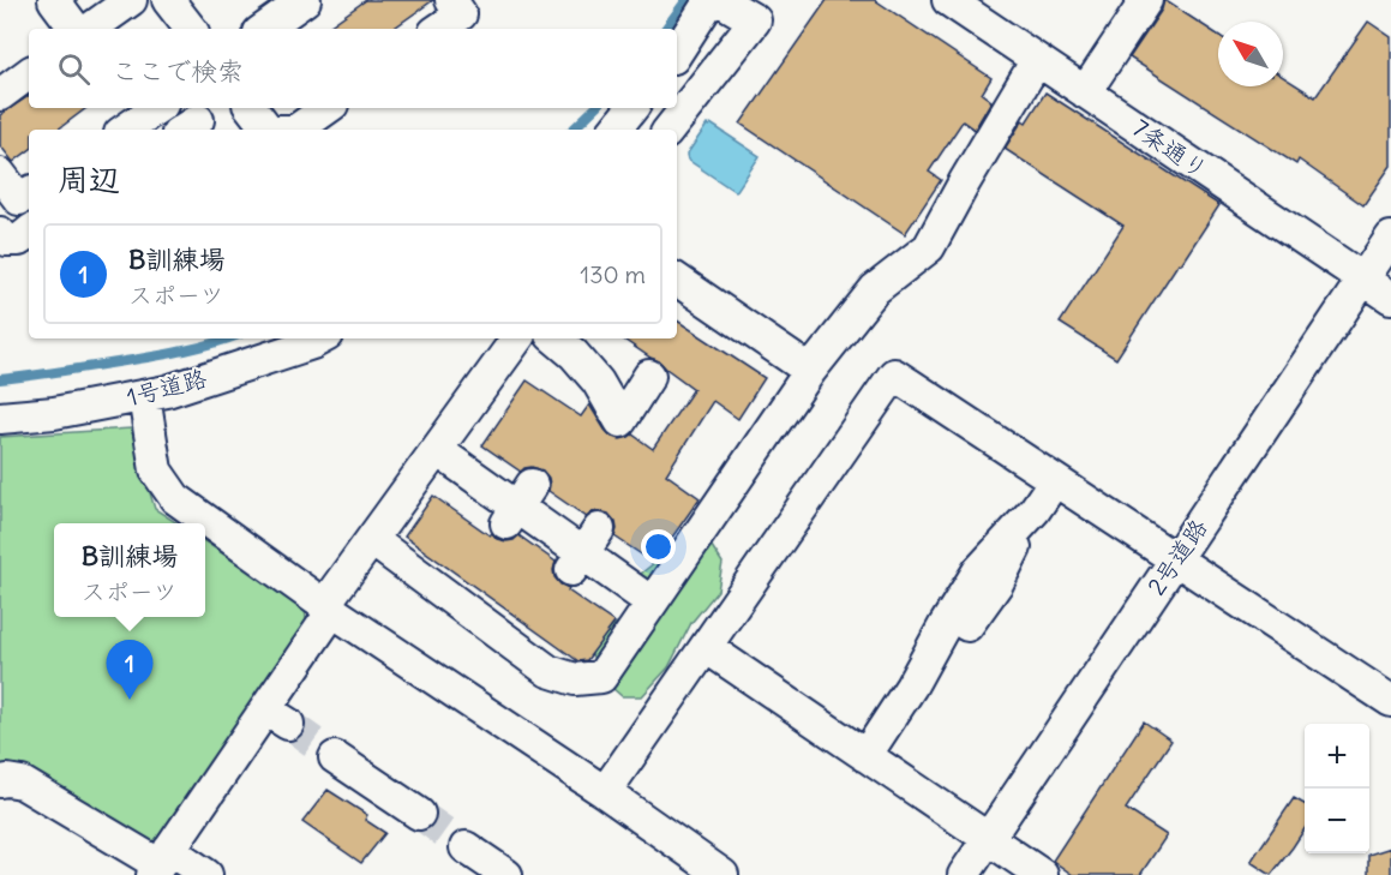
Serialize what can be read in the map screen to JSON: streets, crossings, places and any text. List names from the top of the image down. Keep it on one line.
{"streets":{"lane":["7条通り","1号道路","2号道路"]},"crossings":[["7条通り","2号道路"]],"north":"top left","page":{"search":"ここで検索","heading":"周辺","list":[{"mark":"1","name":"B訓練場","note":"スポーツ","value":"130 m"}],"popup":["B訓練場","スポーツ"],"pins":"1","map_buttons":["+","−"]}}
